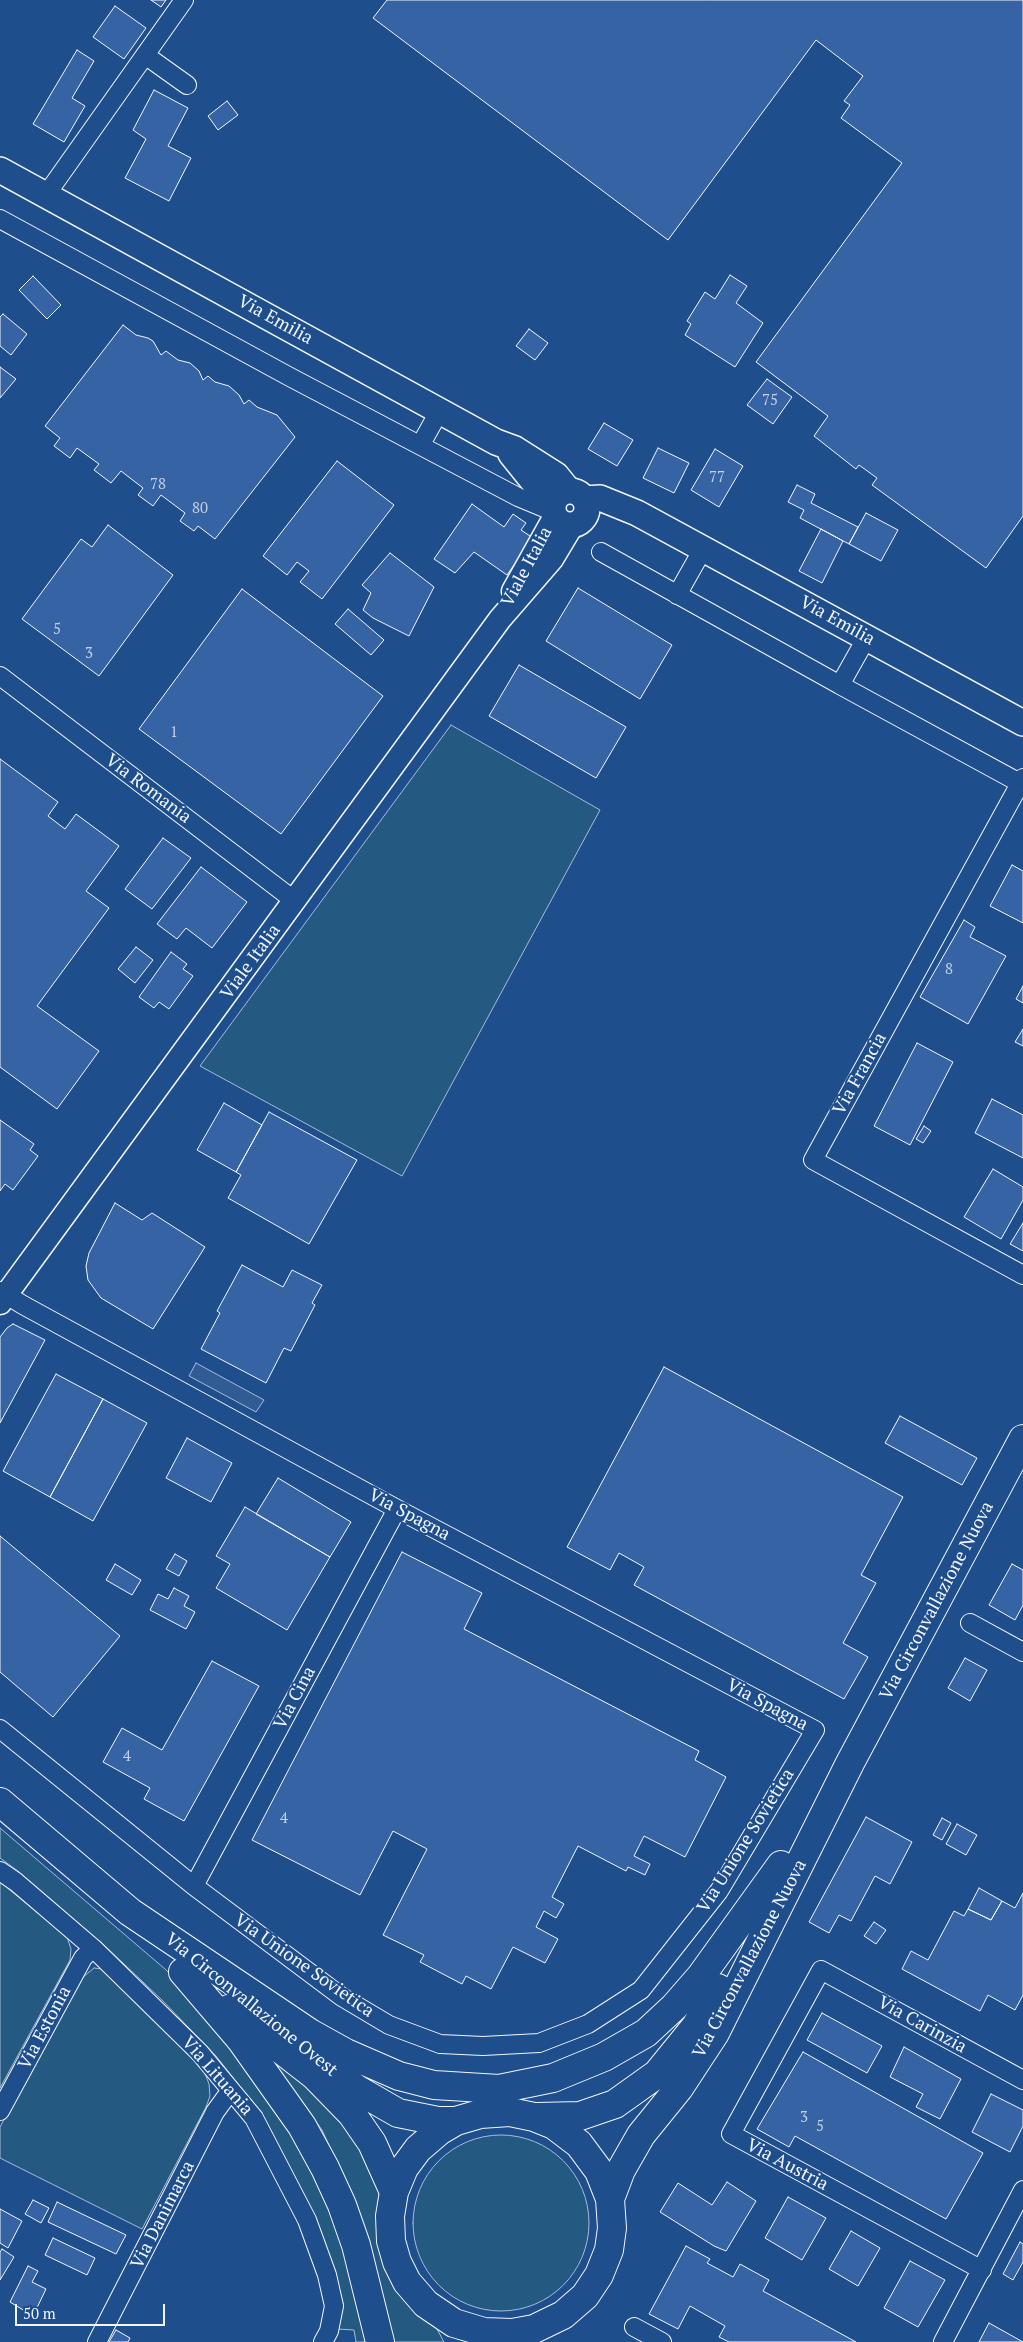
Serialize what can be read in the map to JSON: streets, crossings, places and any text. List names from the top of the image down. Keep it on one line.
{"streets":{"main road":["Via Emilia","Via Circonvallazione Nuova","Via Circonvallazione Ovest"],"street":["Viale Italia","Via Romania","Via Francia","Via Spagna","Via Cina","Via Unione Sovietica","Via Carinzia","Via Estonia","Via Lituania","Via Austria","Via Danimarca"]},"crossings":[["Via Emilia","Viale Italia"],["Viale Italia","Via Romania"],["Viale Italia","Via Spagna"],["Via Spagna","Via Cina"],["Via Spagna","Via Unione Sovietica"],["Via Cina","Via Unione Sovietica"],["Via Carinzia","Via Austria"],["Via Estonia","Via Lituania"],["Via Lituania","Via Danimarca"]],"house_numbers":["75","77","78","80","5","3","1","8","4","4","3","5"],"scale_bar":"50 m"}
